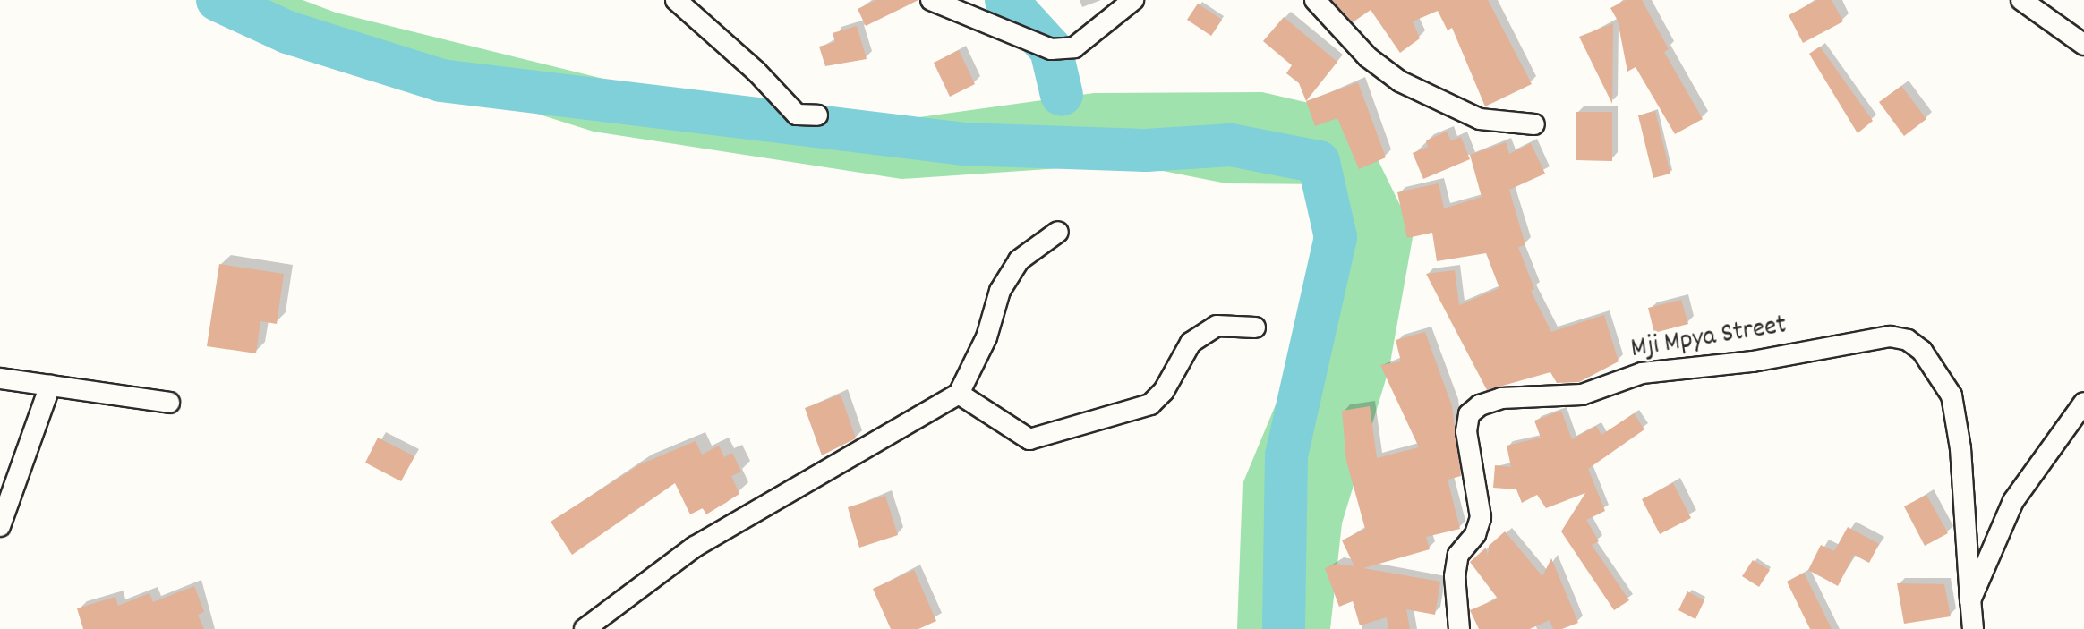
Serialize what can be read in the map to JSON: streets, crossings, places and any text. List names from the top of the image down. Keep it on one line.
{"streets":{"street":["Mji Mpya Street"]}}
